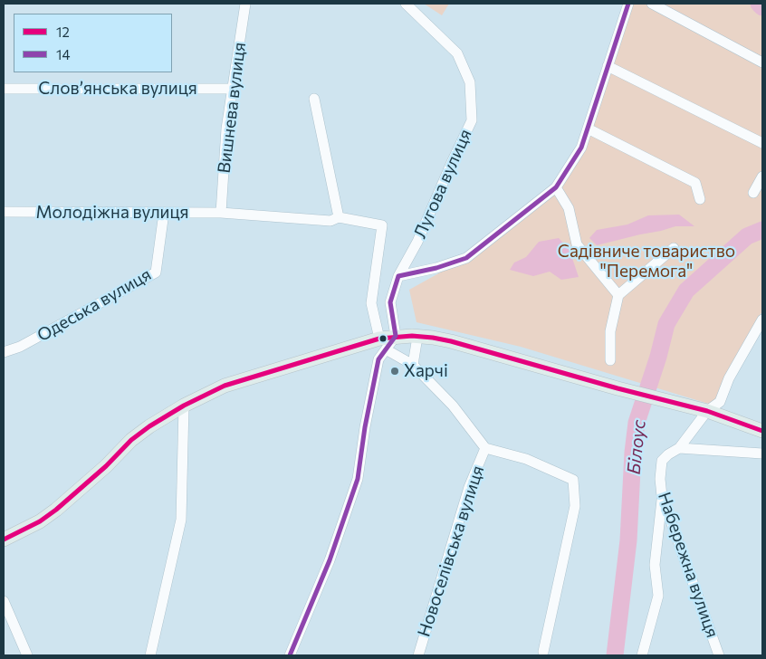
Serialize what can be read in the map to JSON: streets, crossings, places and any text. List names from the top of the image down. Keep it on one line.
{"streets":{"street":["Словʼянська вулиця","Вишнева вулиця","Лугова вулиця","Молодіжна вулиця","Одеська вулиця","Новоселівська вулиця","Набережна вулиця"]},"crossings":[["Словʼянська вулиця","Вишнева вулиця"],["Вишнева вулиця","Молодіжна вулиця"],["Молодіжна вулиця","Одеська вулиця"]],"water":["Білоус"],"parks":["Садівниче товариство \"Перемога\""],"places":["Харчі"],"lines":["transit line 14","transit line 12"],"legend":["12","14"]}
